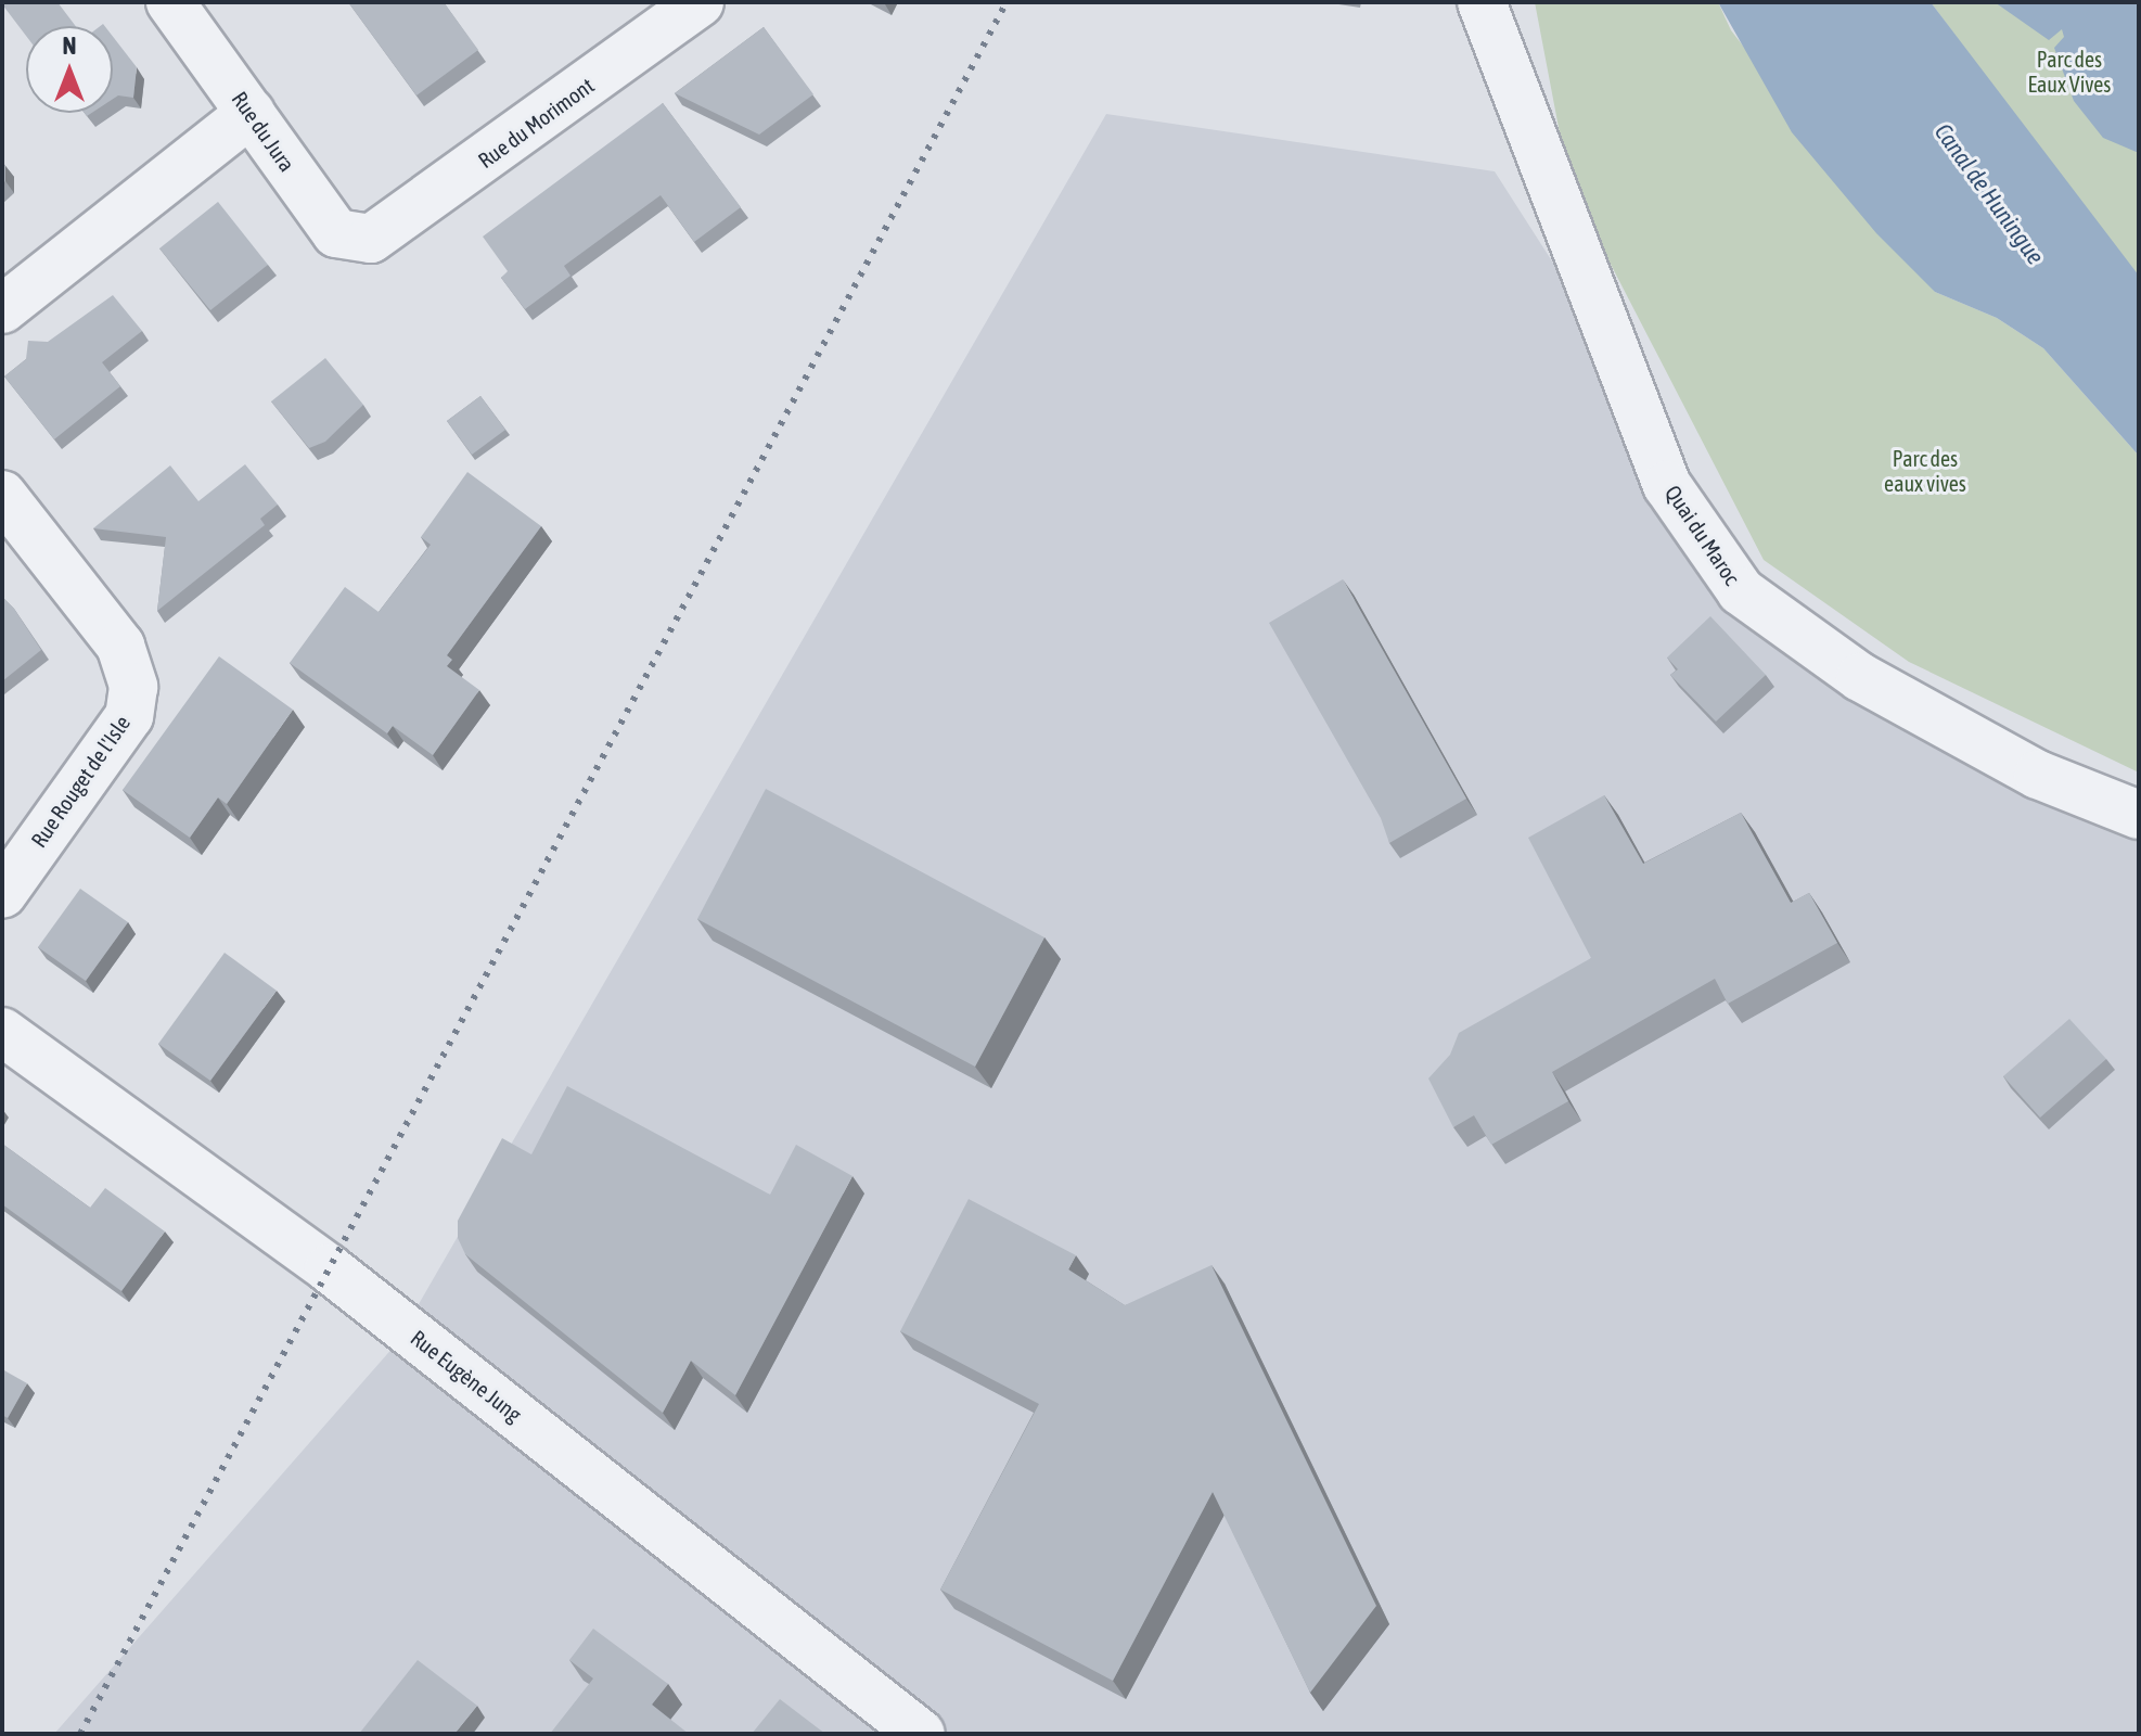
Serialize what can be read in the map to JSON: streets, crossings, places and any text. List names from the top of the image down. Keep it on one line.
{"streets":{"street":["Rue du Morimont","Rue du Jura","Quai du Maroc","Rue Rouget de l'Isle","Rue Eugène Jung"]},"crossings":[["Rue du Morimont","Rue du Jura"]],"water":["Canal de Huningue"],"parks":["Parc des Eaux Vives","Parc des eaux vives"],"north":"top"}
